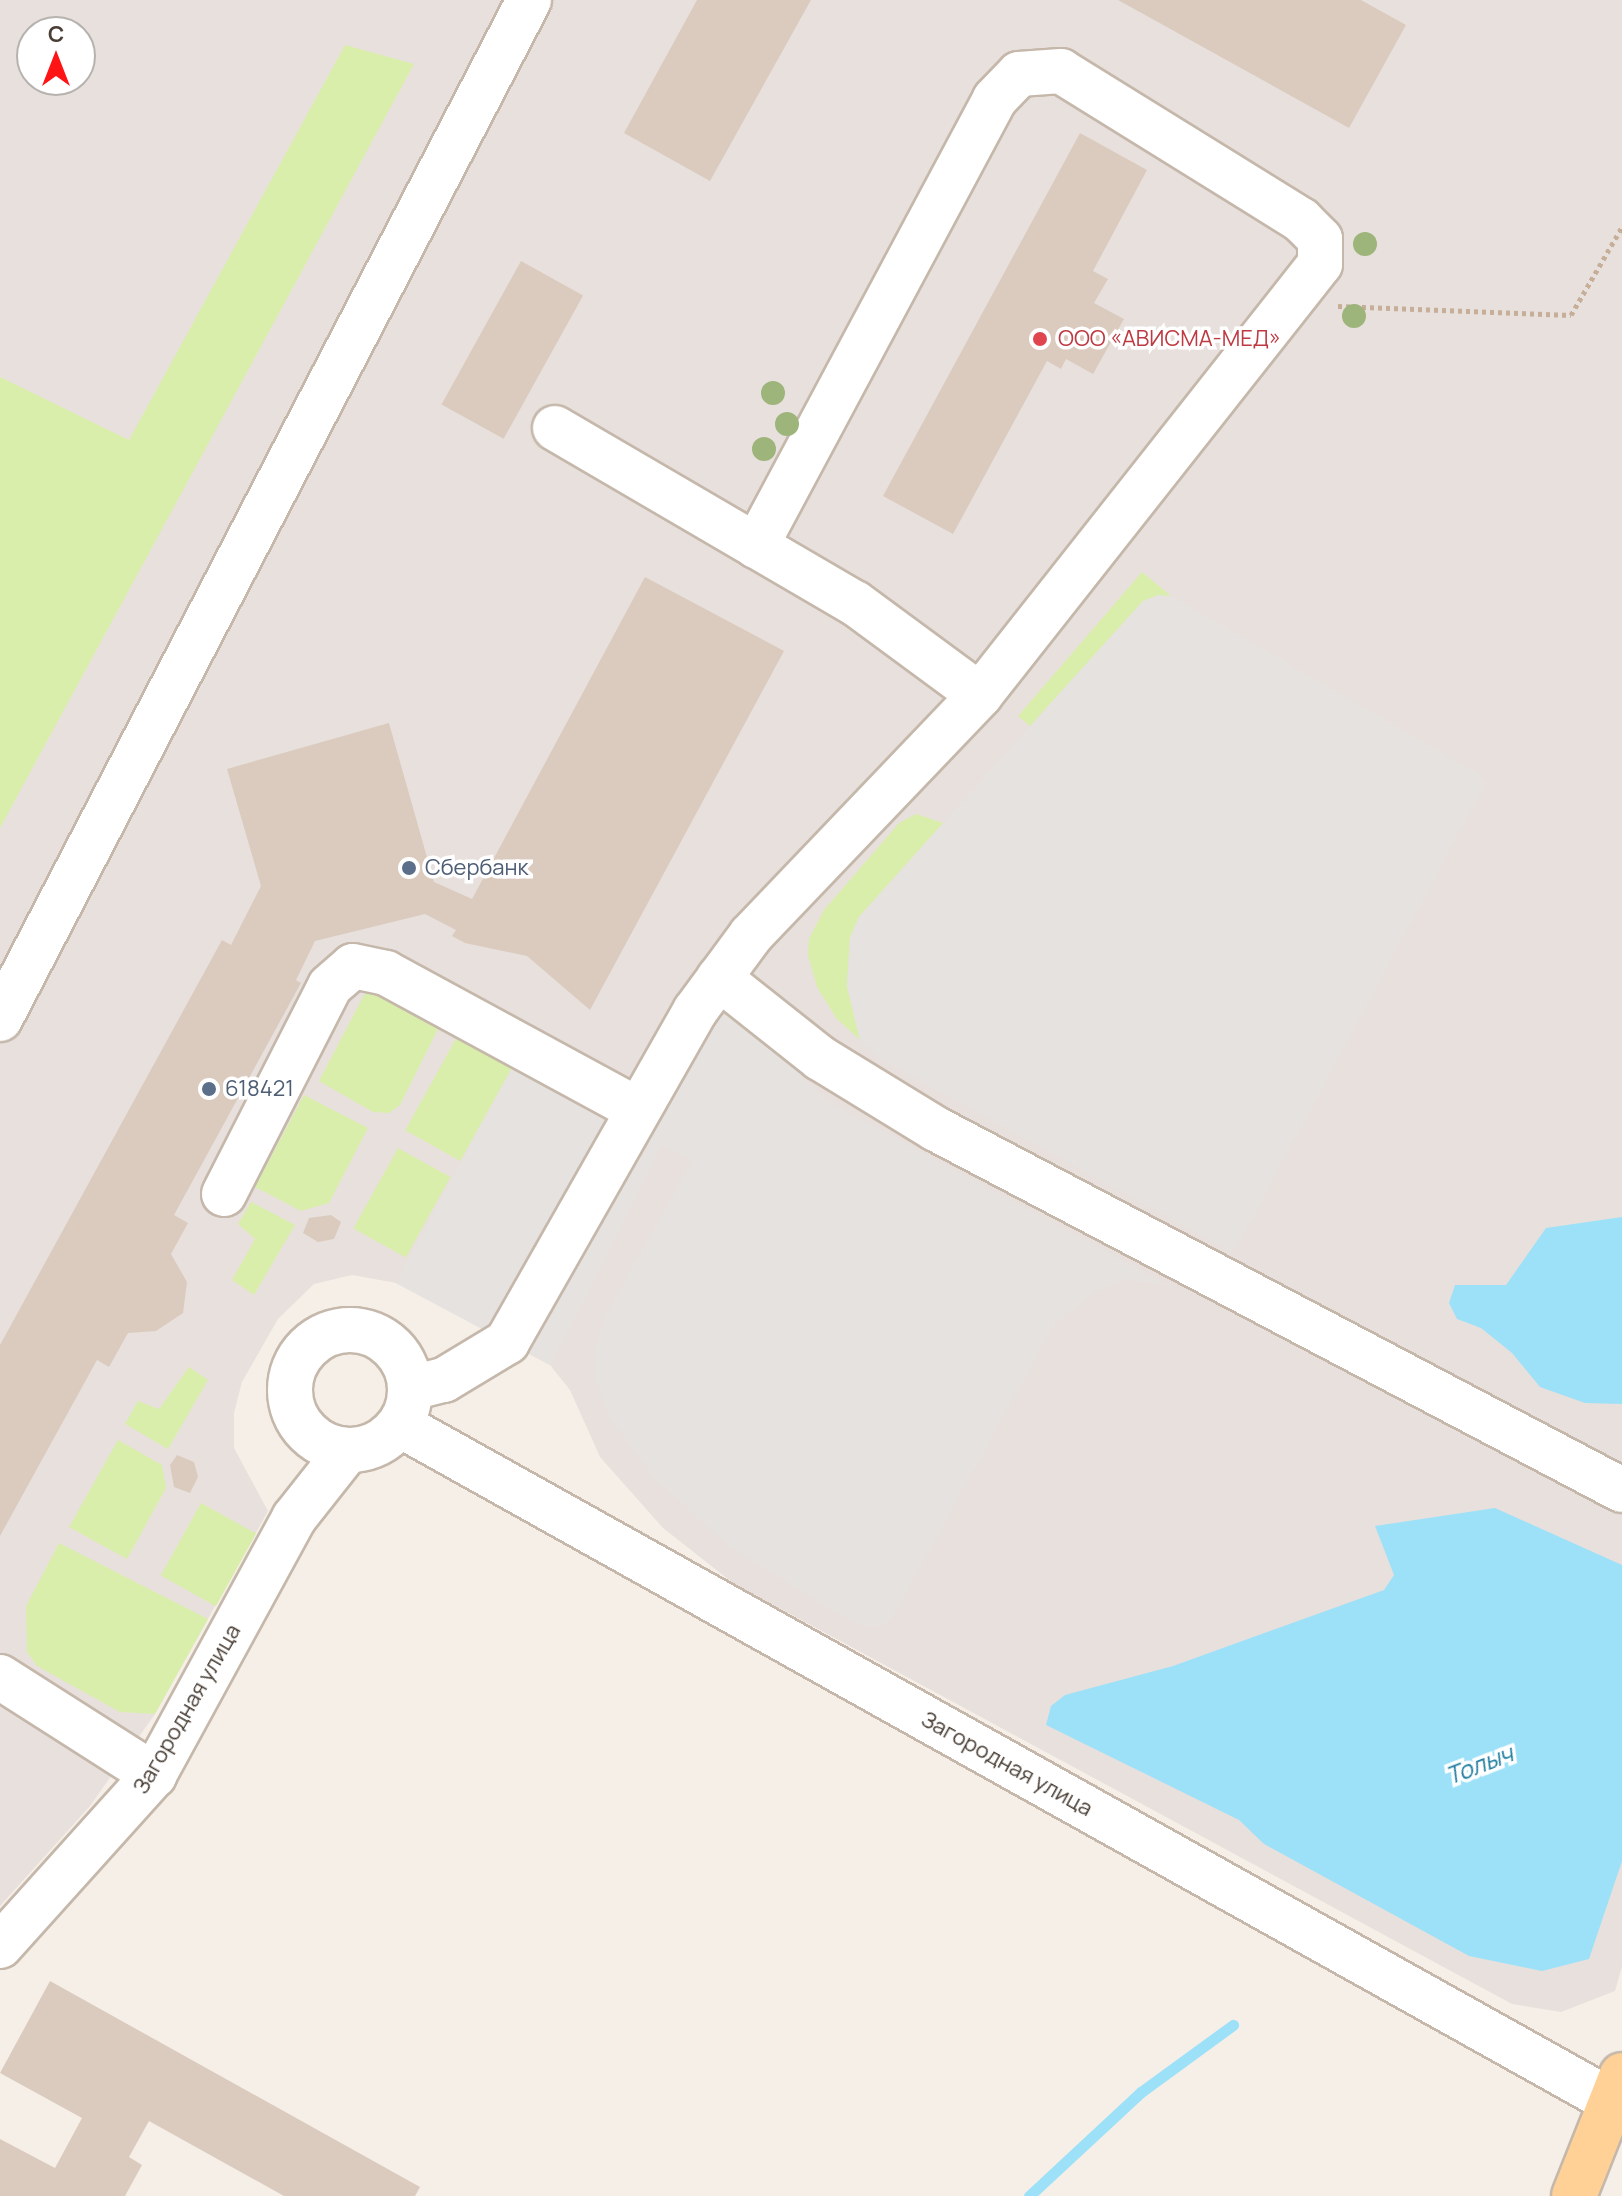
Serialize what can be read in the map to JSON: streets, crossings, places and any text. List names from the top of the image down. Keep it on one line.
{"streets":{"street":["Загородная улица"]},"water":["Толыч"],"places":["ООО «АВИСМА-МЕД»","Сбербанк","618421"],"north":"top"}
